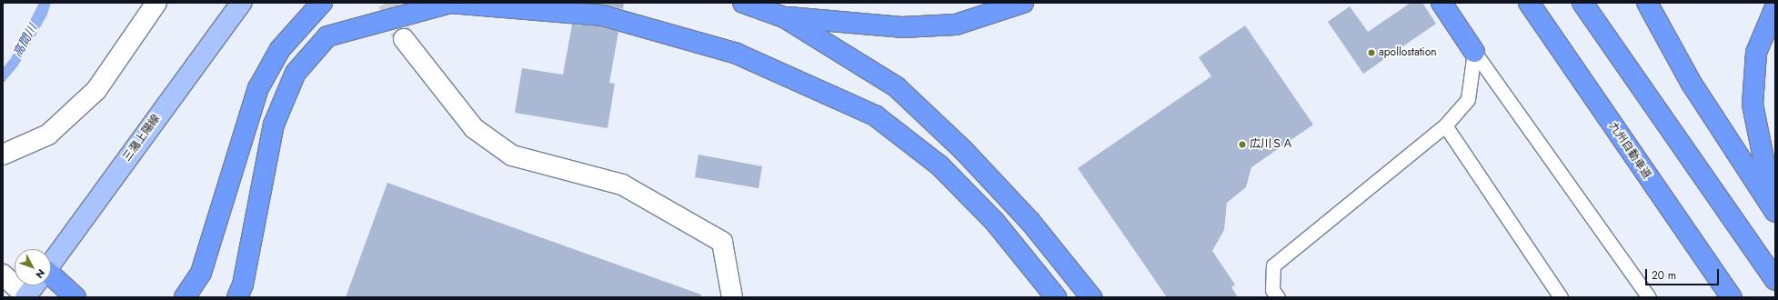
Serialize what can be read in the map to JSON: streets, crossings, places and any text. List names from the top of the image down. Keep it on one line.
{"streets":{"highway":["九州自動車道"],"main road":["三潴上陽線"]},"water":["高間川"],"places":["apollostation","広川ＳＡ"],"scale_bar":"20 m","north":"bottom right"}
